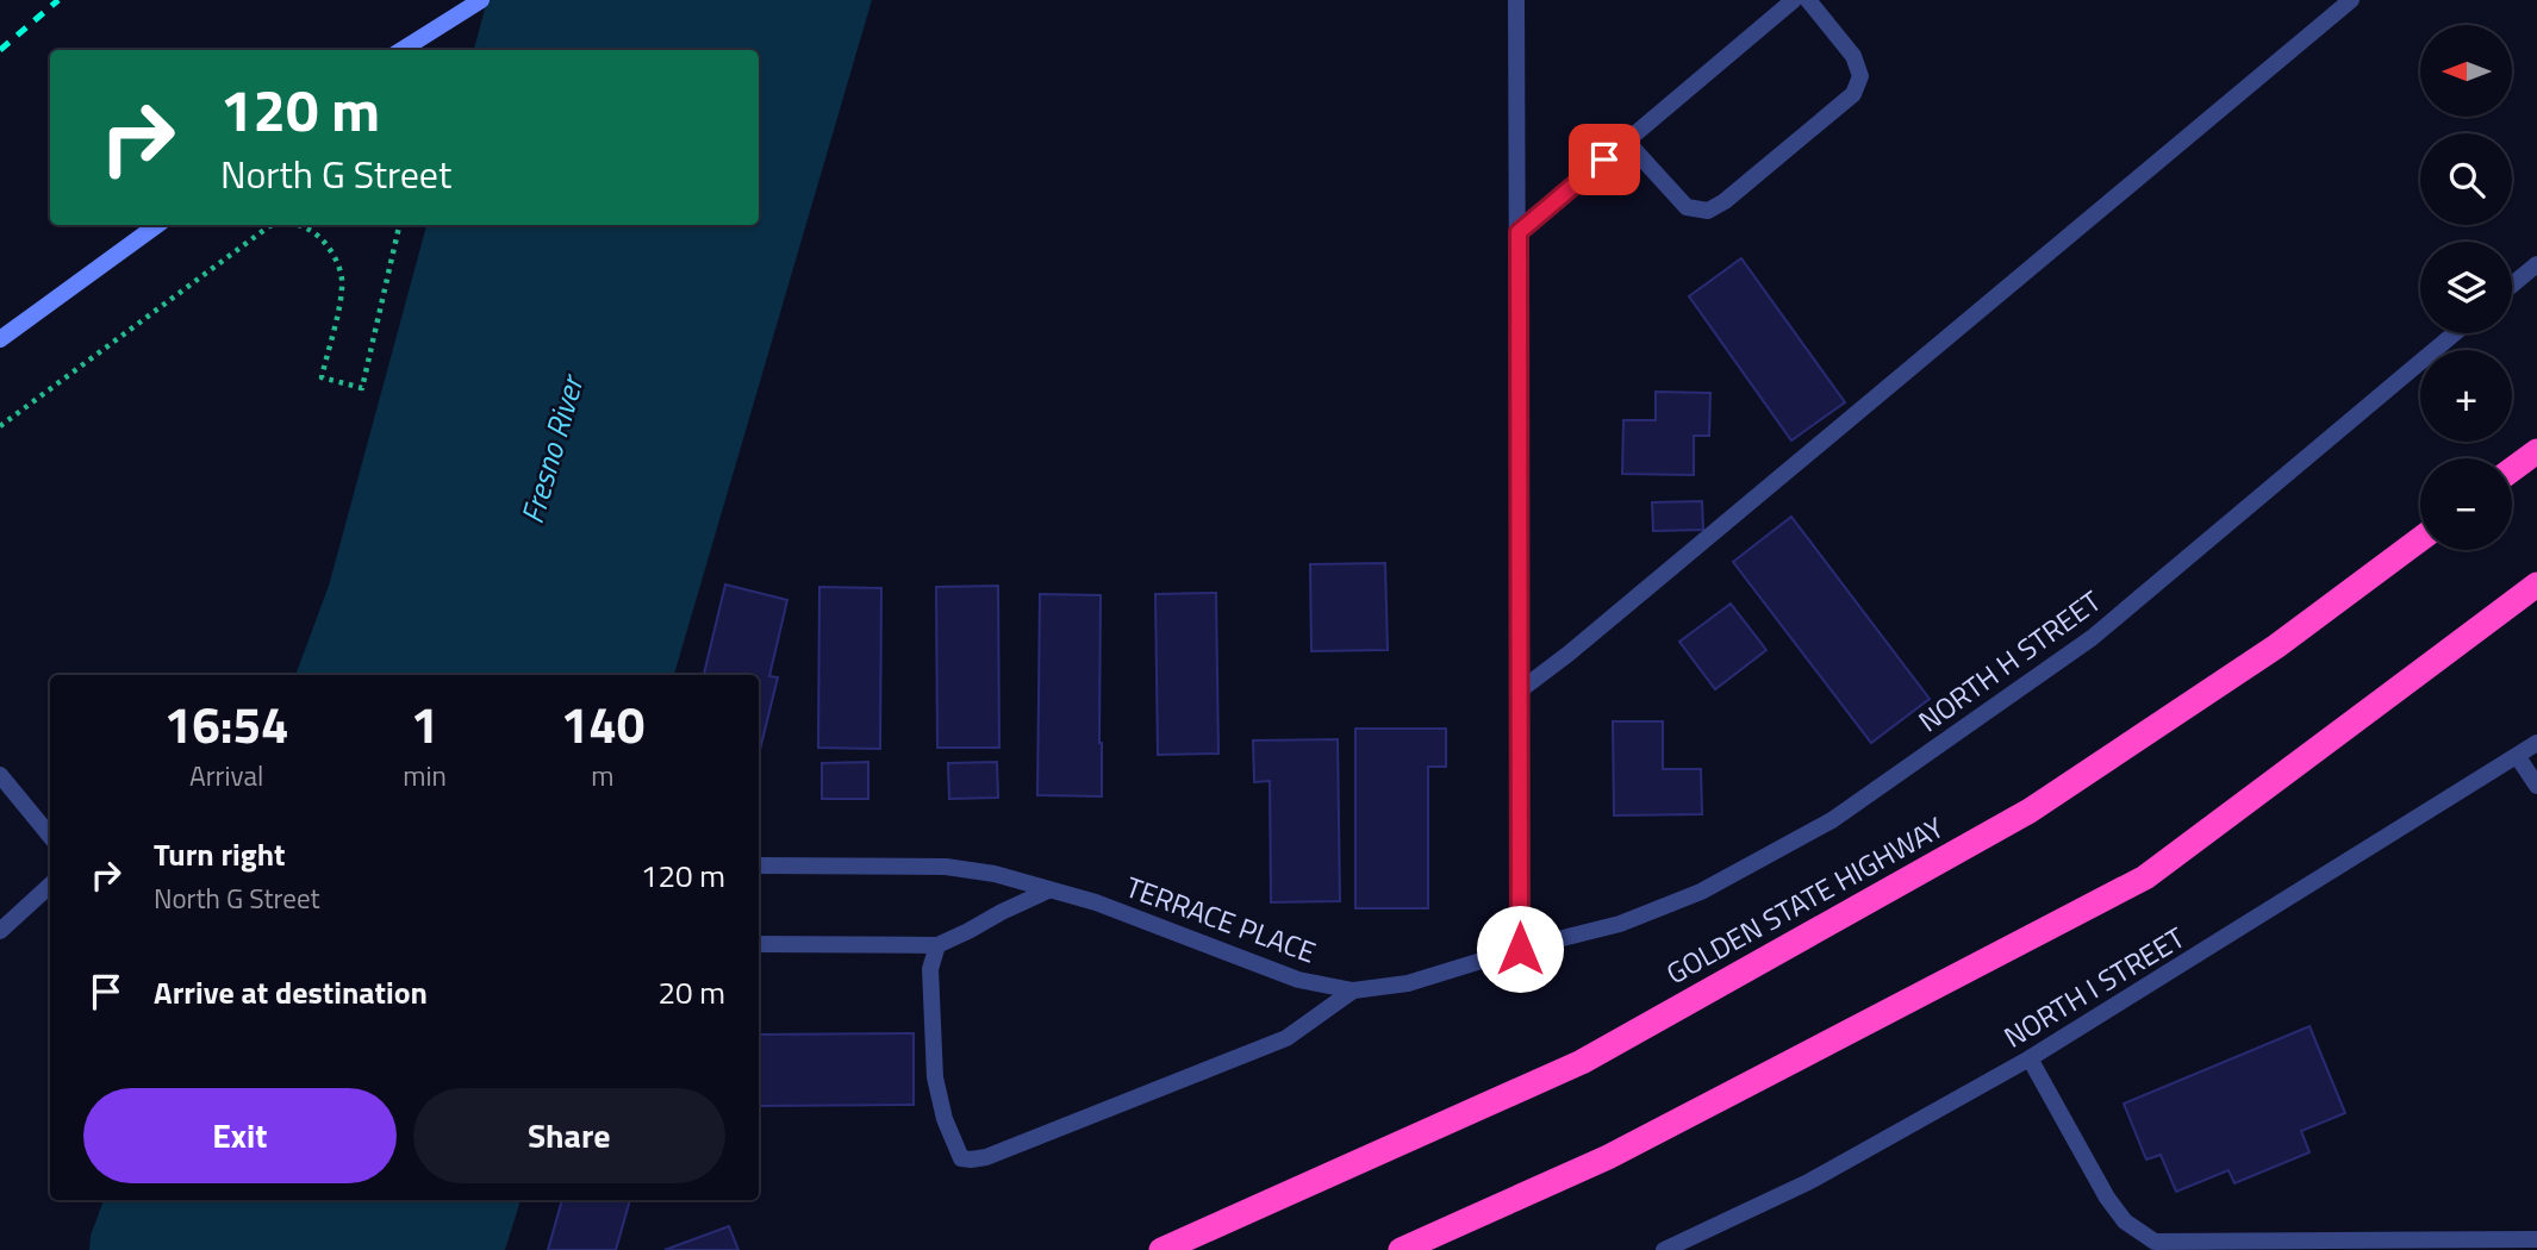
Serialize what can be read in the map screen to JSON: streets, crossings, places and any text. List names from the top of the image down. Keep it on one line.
{"streets":{"highway":["GOLDEN STATE HIGHWAY"],"street":["NORTH H STREET","TERRACE PLACE","NORTH I STREET"]},"crossings":[["NORTH H STREET","TERRACE PLACE"]],"water":["Fresno River"],"north":"left","page":{"map_buttons":["+","−"],"turn":["120 m","North G Street"],"eta":["16:54","Arrival","1","min","140","m"],"list":[{"name":"Turn right","note":"North G Street","value":"120 m"},{"name":"Arrive at destination","value":"20 m"}],"buttons":["Exit","Share"]}}
